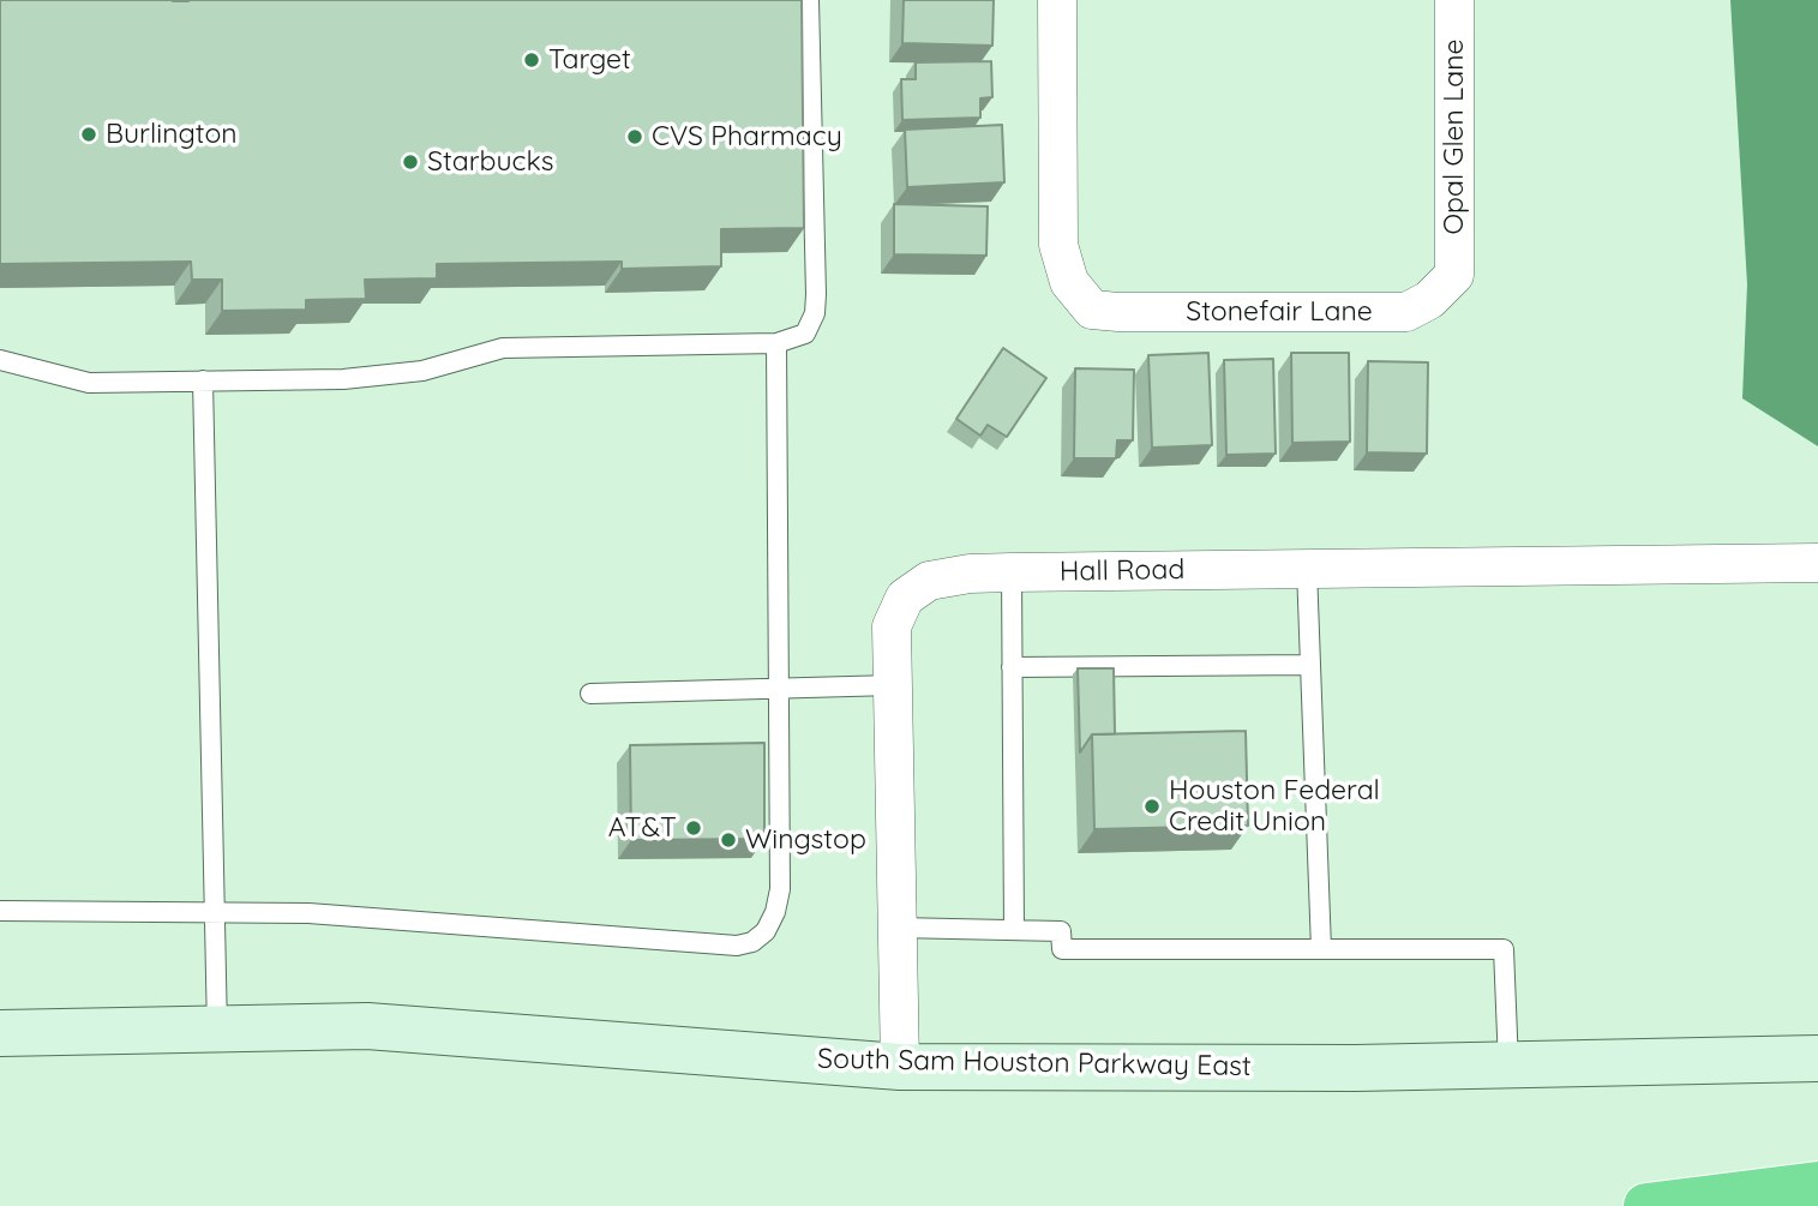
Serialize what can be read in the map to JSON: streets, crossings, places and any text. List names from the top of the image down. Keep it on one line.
{"streets":{"main road":["South Sam Houston Parkway East"],"street":["Opal Glen Lane","Stonefair Lane","Hall Road"]},"crossings":[["Opal Glen Lane","Stonefair Lane"],["Hall Road","South Sam Houston Parkway East"]],"places":["Target","Burlington","CVS Pharmacy","Starbucks","Houston Federal Credit Union","AT&T","Wingstop"]}
